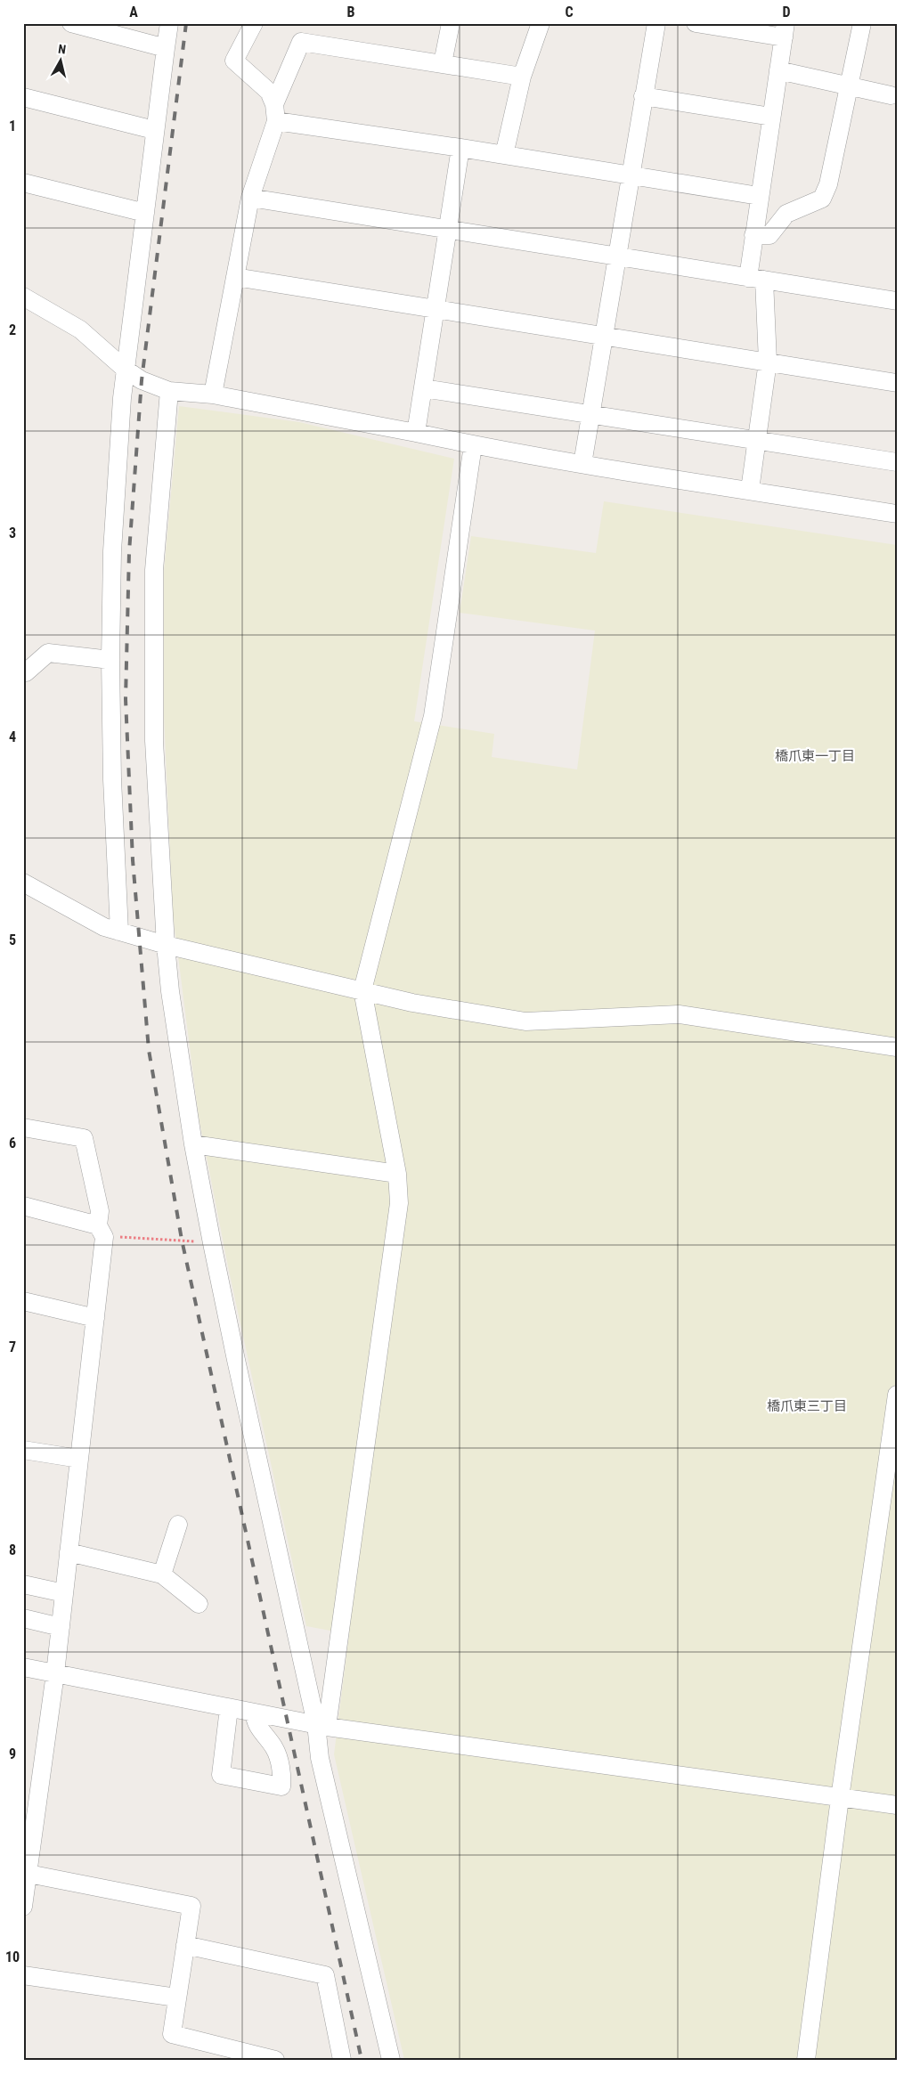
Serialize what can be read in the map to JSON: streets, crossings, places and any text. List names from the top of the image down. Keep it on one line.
{"districts":["橋爪東一丁目","橋爪東三丁目"],"north":"top","grid":{"columns":["A","B","C","D"],"rows":["1","2","3","4","5","6","7","8","9","10"]}}
